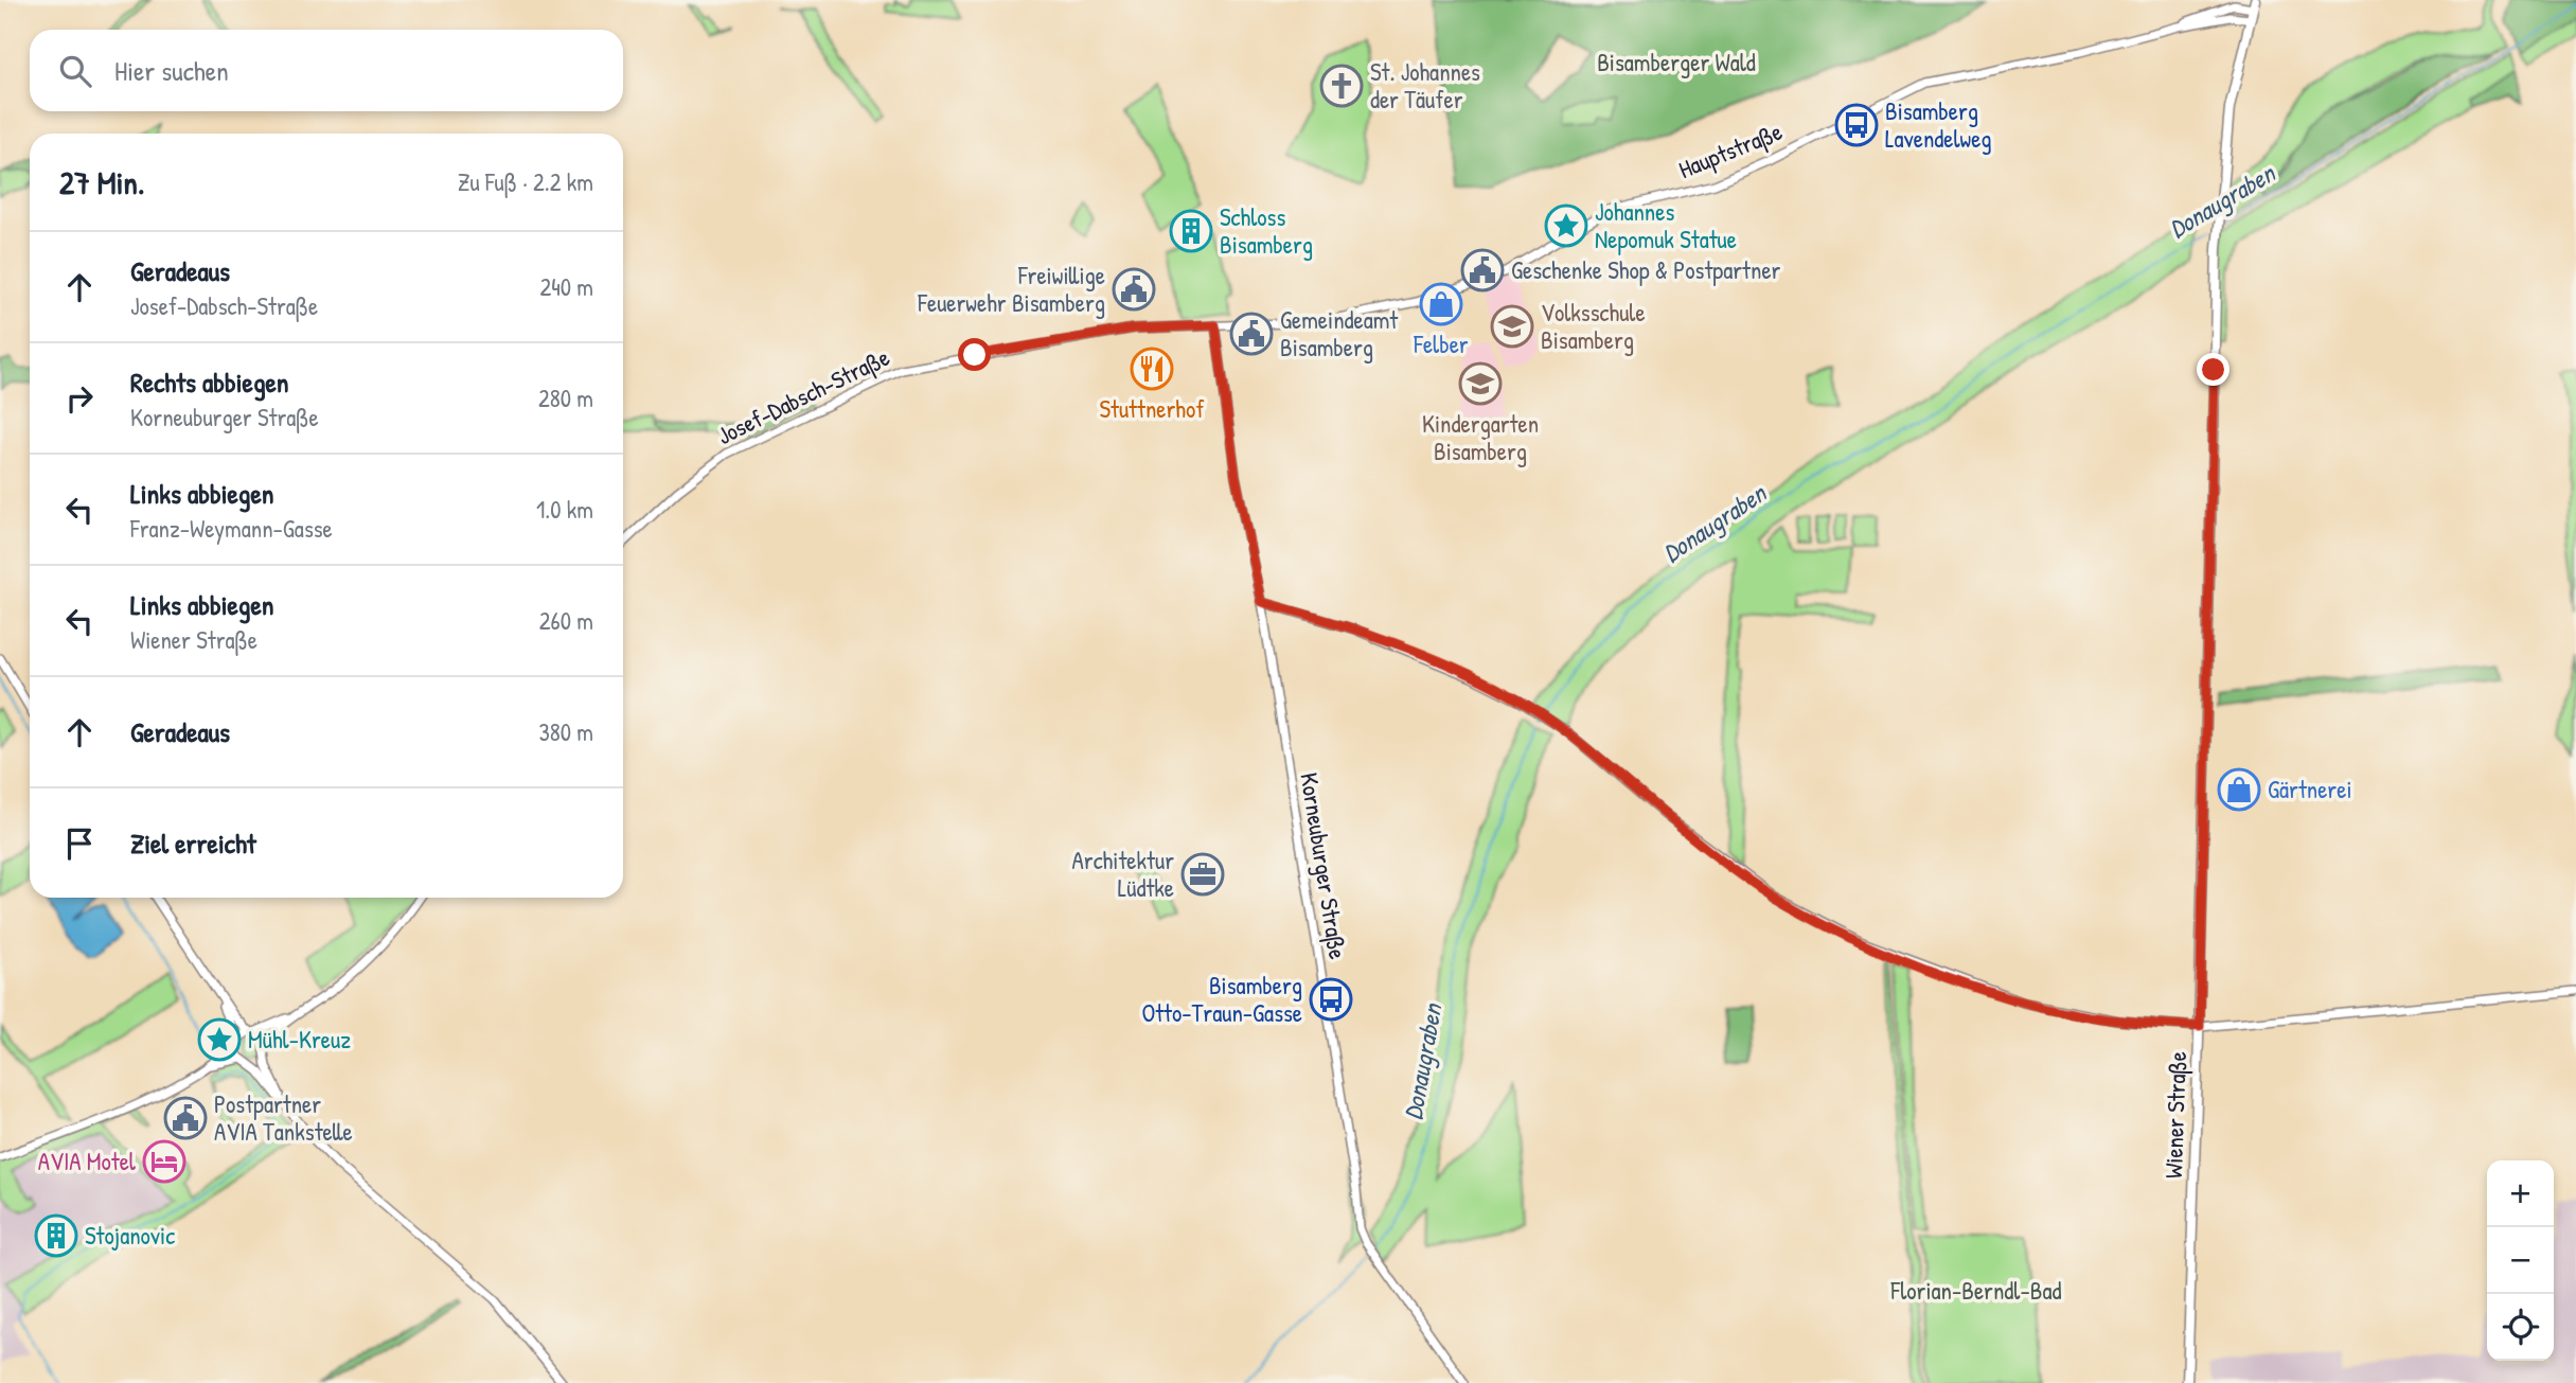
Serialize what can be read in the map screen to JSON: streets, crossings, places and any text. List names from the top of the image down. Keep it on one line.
{"streets":{"main road":["Hauptstraße","Josef-Dabsch-Straße","Korneuburger Straße","Wiener Straße"]},"crossings":[["Hauptstraße","Josef-Dabsch-Straße"],["Hauptstraße","Korneuburger Straße"],["Hauptstraße","Wiener Straße"],["Josef-Dabsch-Straße","Korneuburger Straße"]],"water":["Donaugraben"],"parks":["Bisamberger Wald","Florian-Berndl-Bad"],"places":{"church":["St. Johannes der Täufer"],"bus stop":["Bisamberg Lavendelweg","Bisamberg Otto-Traun-Gasse"],"place":["Johannes Nepomuk Statue","Mühl-Kreuz"],"building":["Schloss Bisamberg","Stojanovic"],"public building":["Geschenke Shop & Postpartner","Freiwillige Feuerwehr Bisamberg","Gemeindeamt Bisamberg","Postpartner AVIA Tankstelle"],"shop":["Felber","Gärtnerei"],"school or university":["Volksschule Bisamberg","Kindergarten Bisamberg"],"restaurant":["Stuttnerhof"],"office":["Architektur Lüdtke"],"hotel":["AVIA Motel"]},"page":{"search":"Hier suchen","heading":["27 Min.","Zu Fuß · 2.2 km"],"list":[["Geradeaus","Josef-Dabsch-Straße","240 m"],["Rechts abbiegen","Korneuburger Straße","280 m"],["Links abbiegen","Franz-Weymann-Gasse","1.0 km"],["Links abbiegen","Wiener Straße","260 m"],["Geradeaus","380 m"],"Ziel erreicht"],"map_buttons":["+","−"]}}
